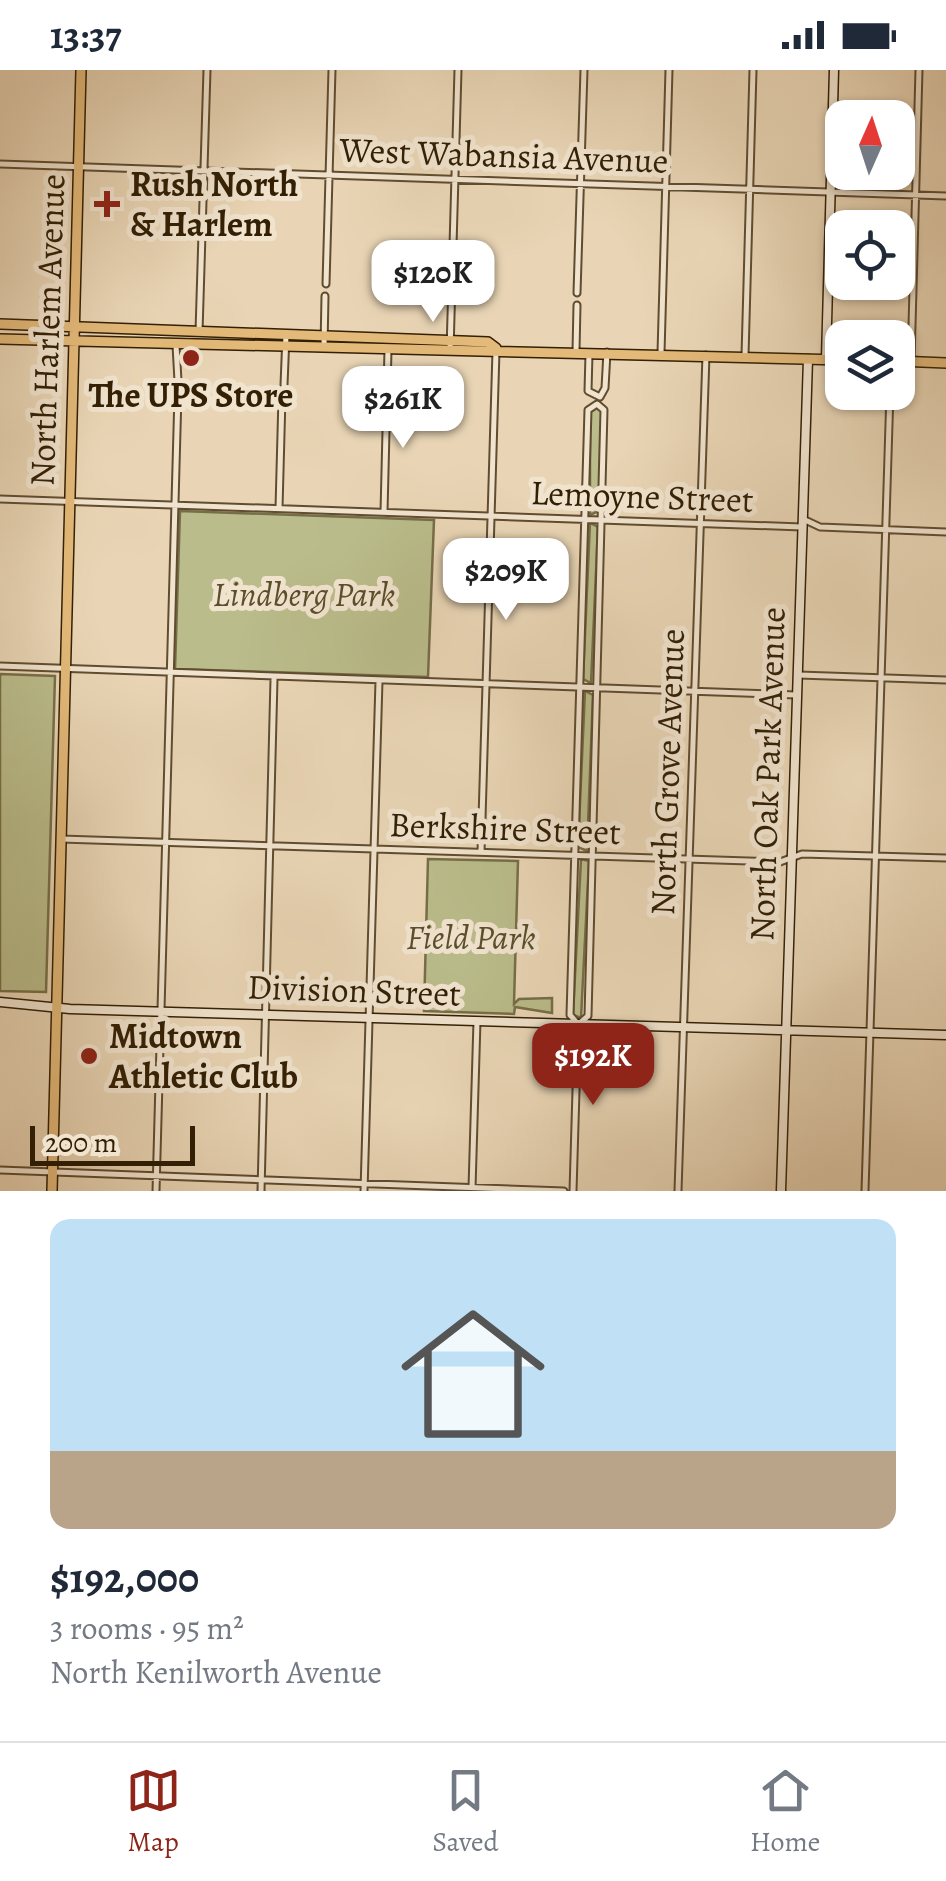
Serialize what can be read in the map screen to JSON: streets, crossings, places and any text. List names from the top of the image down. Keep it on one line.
{"streets":{"main road":["North Harlem Avenue"],"street":["West Wabansia Avenue","Lemoyne Street","North Grove Avenue","North Oak Park Avenue","Berkshire Street","Division Street"]},"crossings":[["West Wabansia Avenue","North Harlem Avenue"],["North Harlem Avenue","Lemoyne Street"],["North Harlem Avenue","Berkshire Street"],["North Harlem Avenue","Division Street"],["Lemoyne Street","North Grove Avenue"],["Lemoyne Street","North Oak Park Avenue"],["North Grove Avenue","Berkshire Street"],["North Grove Avenue","Division Street"],["North Oak Park Avenue","Berkshire Street"],["North Oak Park Avenue","Division Street"]],"parks":["Lindberg Park","Field Park"],"places":{"health":["Rush North & Harlem"],"other":["The UPS Store","Midtown Athletic Club"]},"scale_bar":"200 m","north":"top","page":{"status":"13:37","price":["$120K","$261K","$209K","$192K"],"scale":"200 m","list":[{"name":"$192,000","note":"3 rooms · 95 m² · North Kenilworth Avenue"}],"tabs":["Map","Saved","Home"]}}
